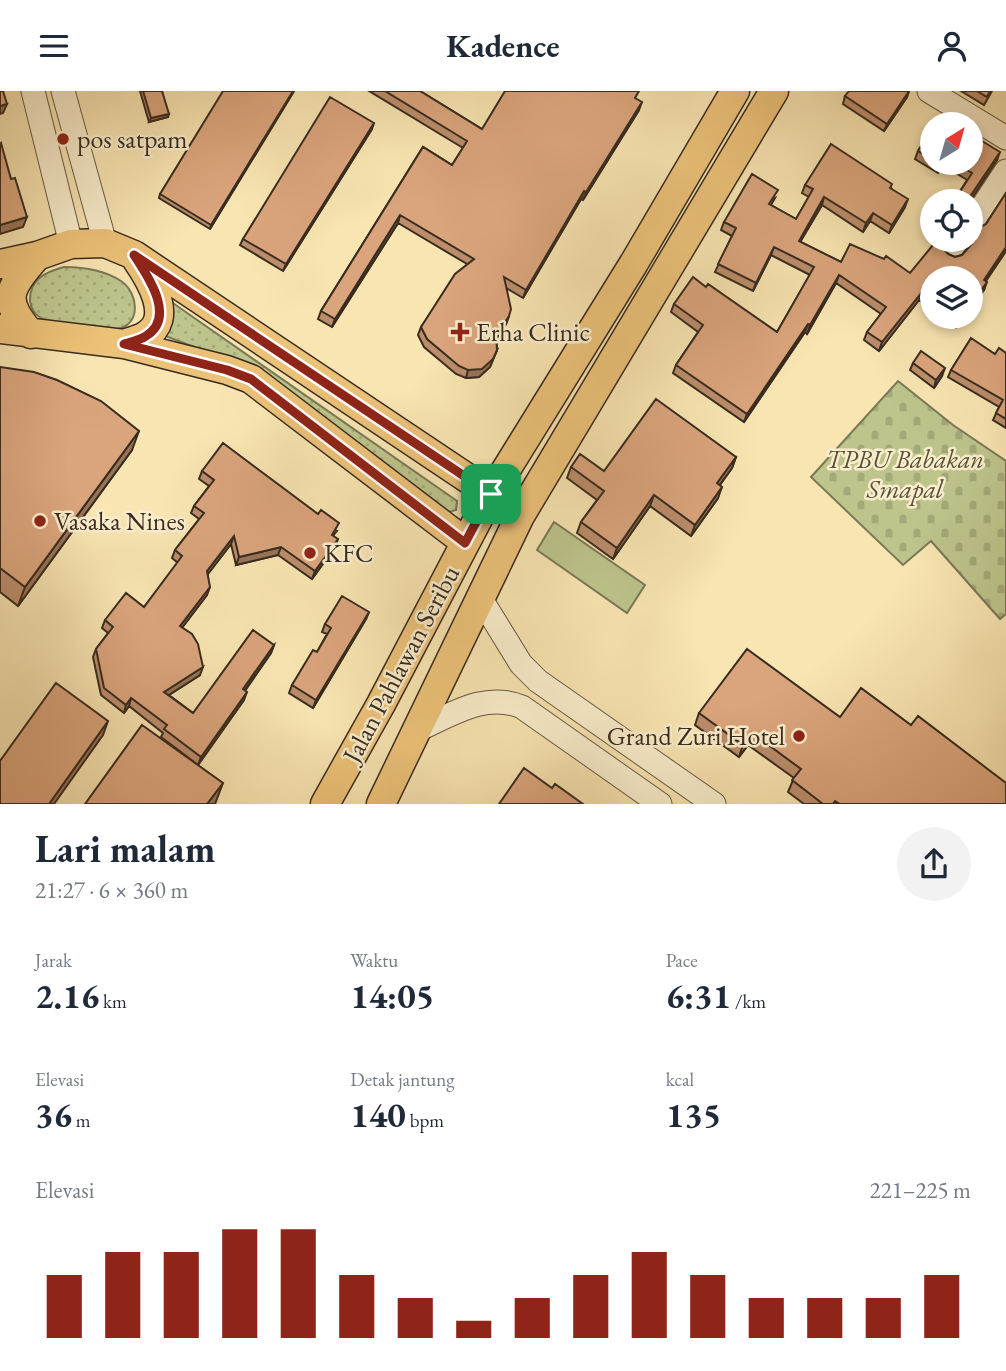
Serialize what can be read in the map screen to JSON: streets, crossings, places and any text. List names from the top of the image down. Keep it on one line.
{"streets":{"main road":["Jalan Pahlawan Seribu"]},"parks":["TPBU Babakan Smapal"],"places":{"other":["pos satpam","Vasaka Nines","KFC","Grand Zuri Hotel"],"health":["Erha Clinic"]},"north":"top right","page":{"header":"Kadence","heading":["Lari malam","21:27 · 6 × 360 m"],"stats":[["Jarak","2.16 km"],["Waktu","14:05"],["Pace","6:31 /km"],["Elevasi","36 m"],["Detak jantung","140 bpm"],["kcal","135"]],"chart":["Elevasi","221–225 m"]}}
